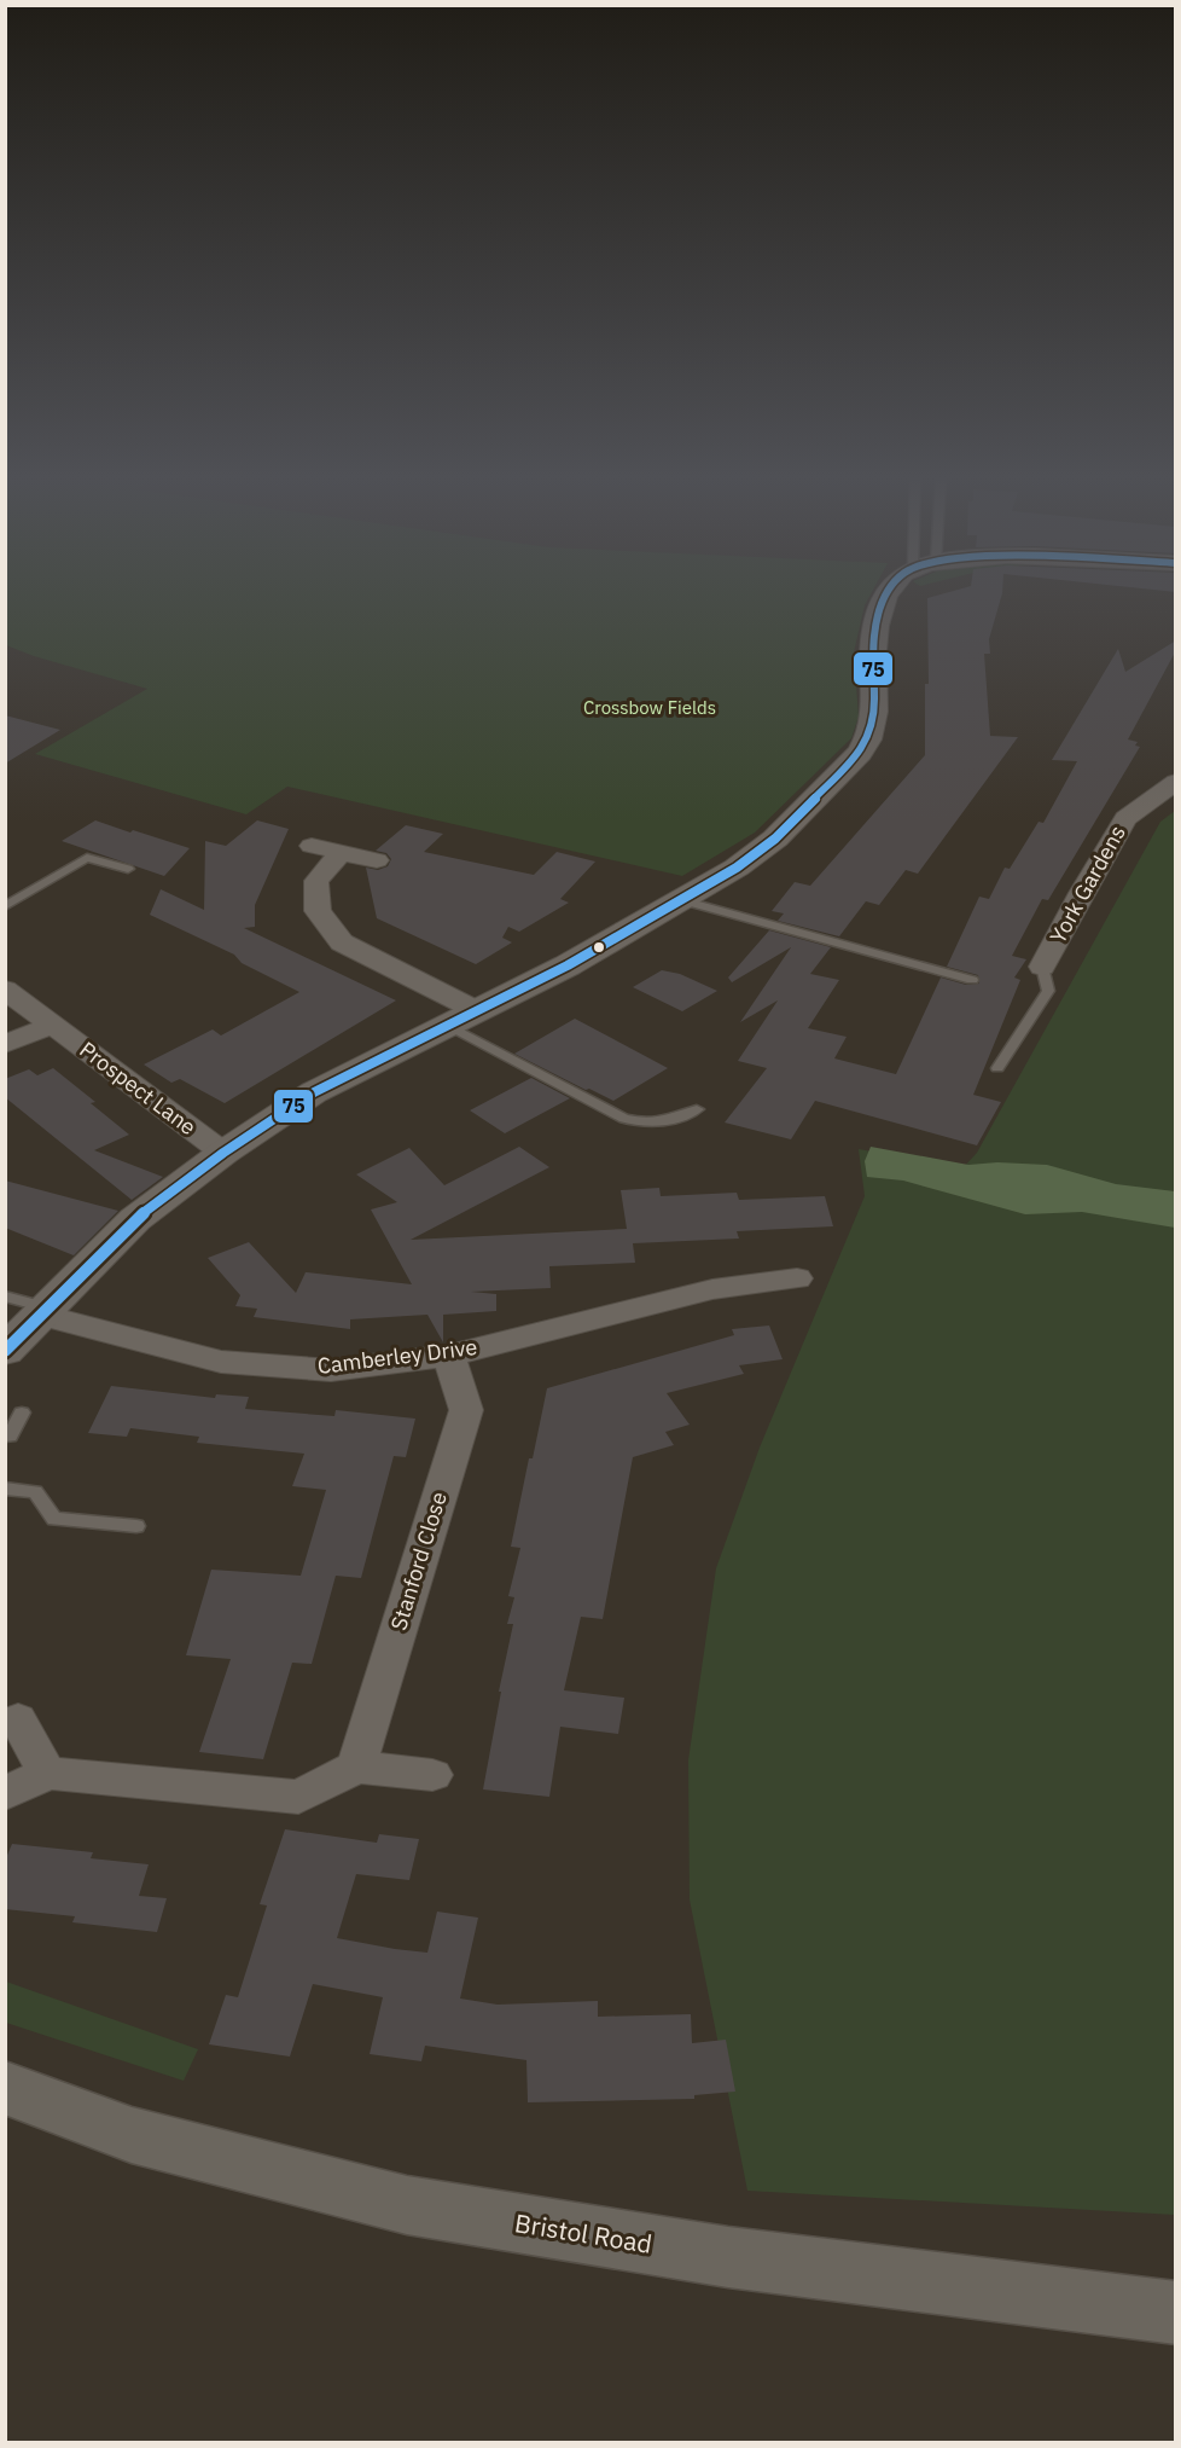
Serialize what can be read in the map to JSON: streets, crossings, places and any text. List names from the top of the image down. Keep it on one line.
{"streets":{"main road":["Bristol Road"],"street":["York Gardens","Prospect Lane","Camberley Drive","Stanford Close"]},"crossings":[["Camberley Drive","Stanford Close"]],"parks":["Crossbow Fields"],"lines":["transit line 75"]}
